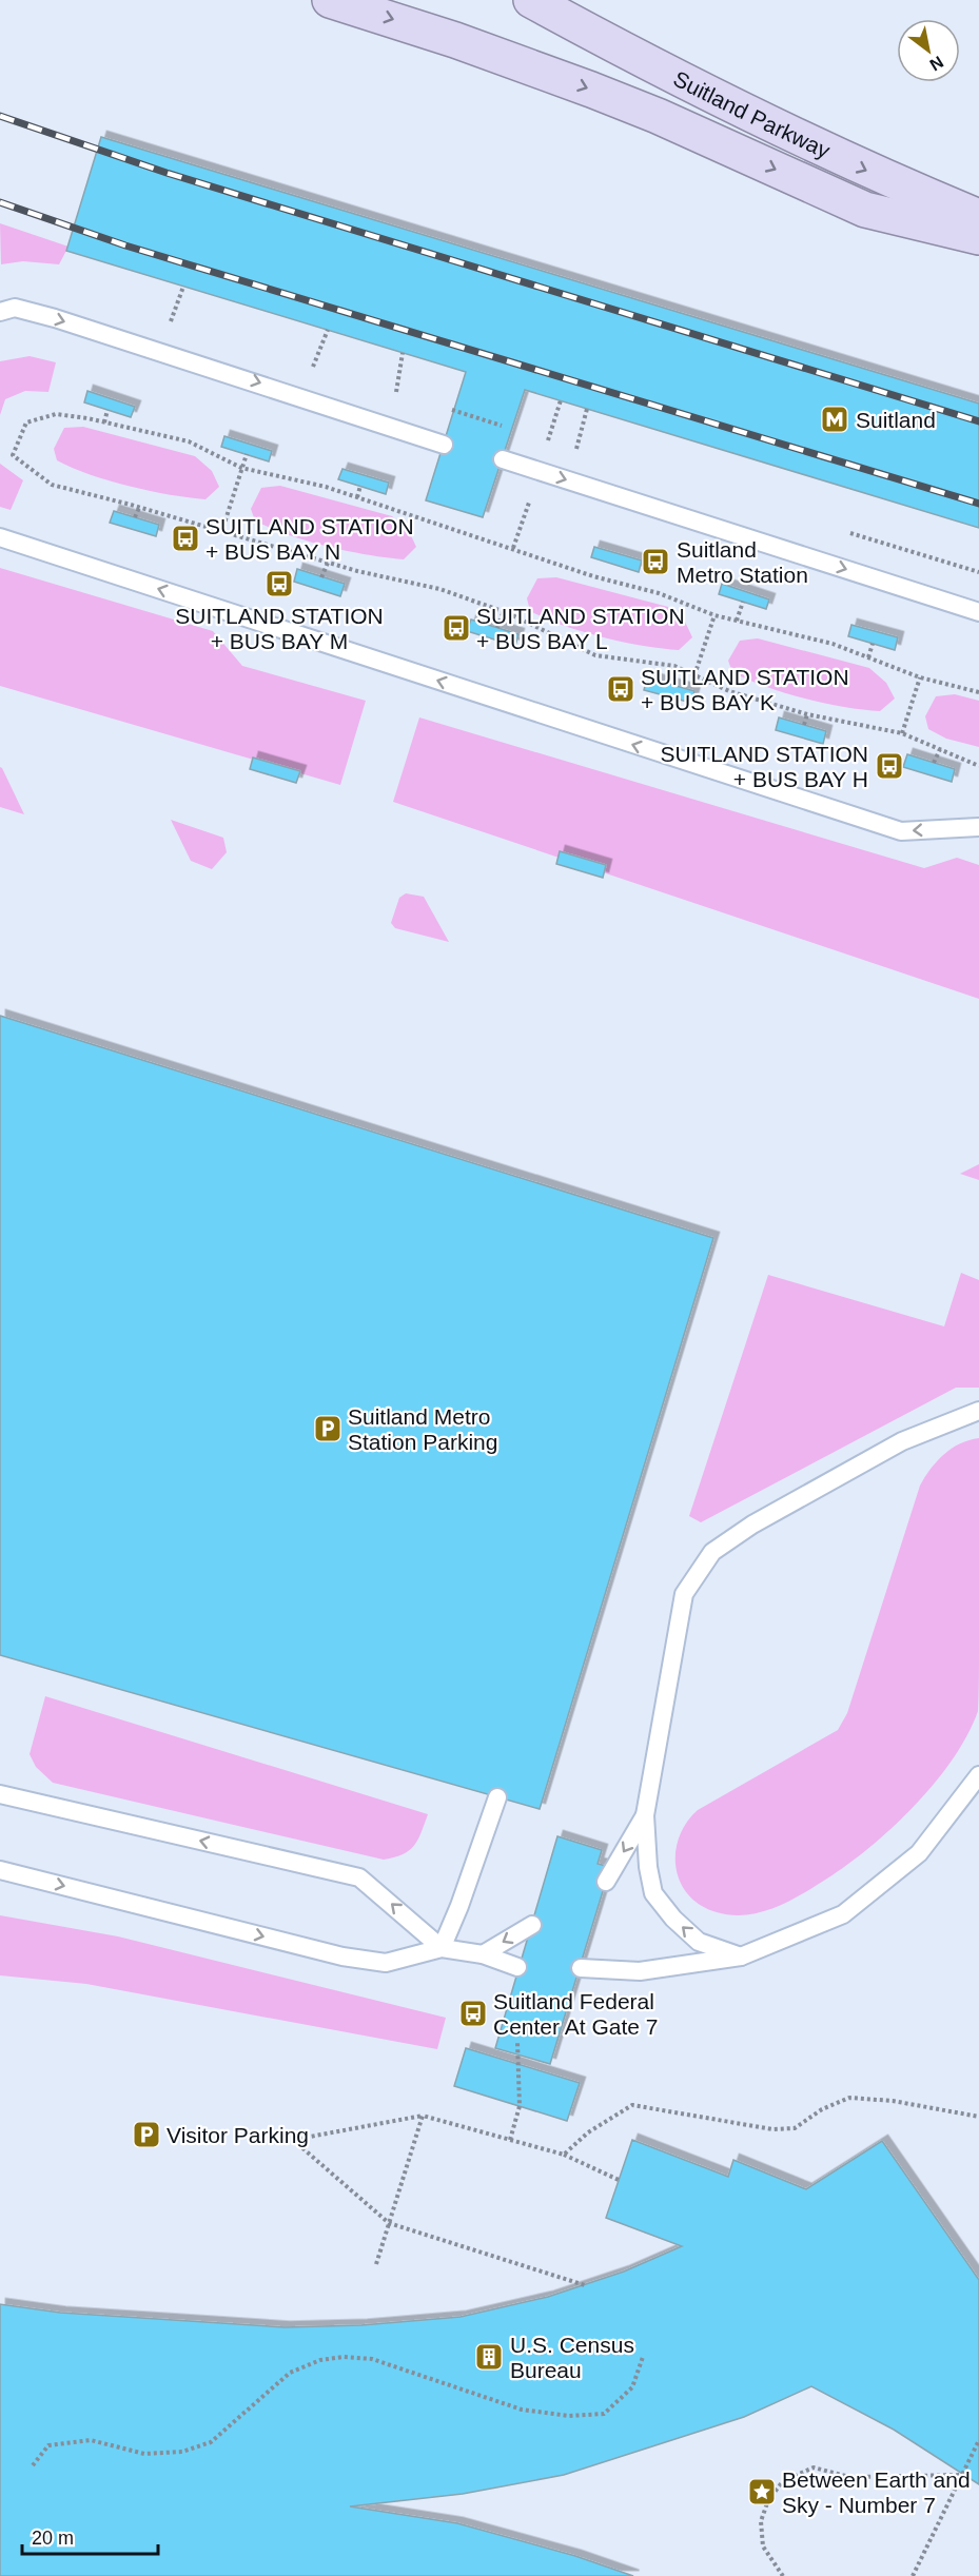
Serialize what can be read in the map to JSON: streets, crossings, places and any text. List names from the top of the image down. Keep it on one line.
{"streets":{"highway":["Suitland Parkway"]},"places":{"metro station":["Suitland"],"bus stop":["SUITLAND STATION + BUS BAY N","Suitland Metro Station","SUITLAND STATION + BUS BAY M","SUITLAND STATION + BUS BAY L","SUITLAND STATION + BUS BAY K","SUITLAND STATION + BUS BAY H","Suitland Federal Center At Gate 7"],"parking":["Suitland Metro Station Parking","Visitor Parking"],"building":["U.S. Census Bureau"],"place":["Between Earth and Sky - Number 7"]},"scale_bar":"20 m","north":"bottom right"}
